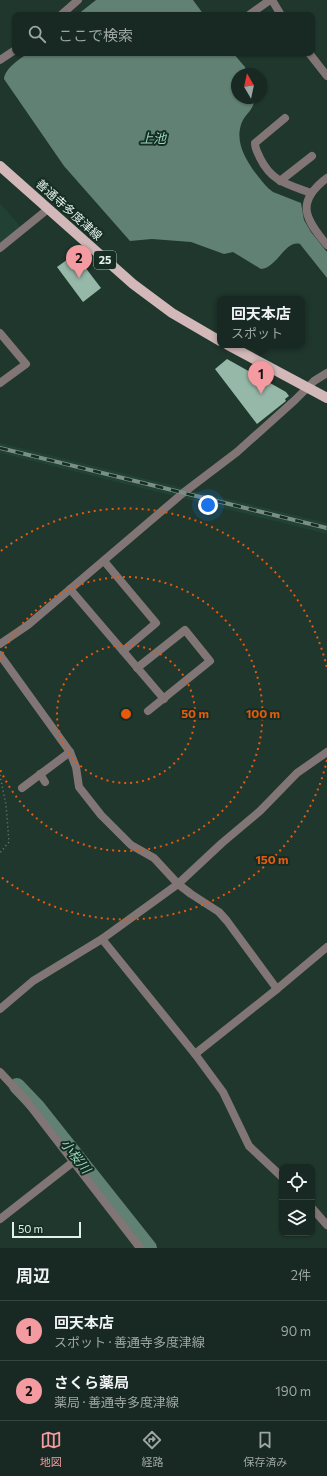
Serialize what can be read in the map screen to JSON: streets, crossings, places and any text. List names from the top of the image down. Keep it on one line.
{"streets":{"main road":["善通寺多度津線","25"]},"water":["上池","小桜川"],"scale_bar":"50 m","north":"top","page":{"search":"ここで検索","pins":["2","1"],"popup":["回天本店","スポット"],"scale":"50 m","heading":["周辺","2件"],"list":[{"mark":"1","name":"回天本店","note":"スポット · 善通寺多度津線","value":"90 m"},{"mark":"2","name":"さくら薬局","note":"薬局 · 善通寺多度津線","value":"190 m"}],"nav":["地図","経路","保存済み"]},"rings":["50 m","100 m","150 m"]}
